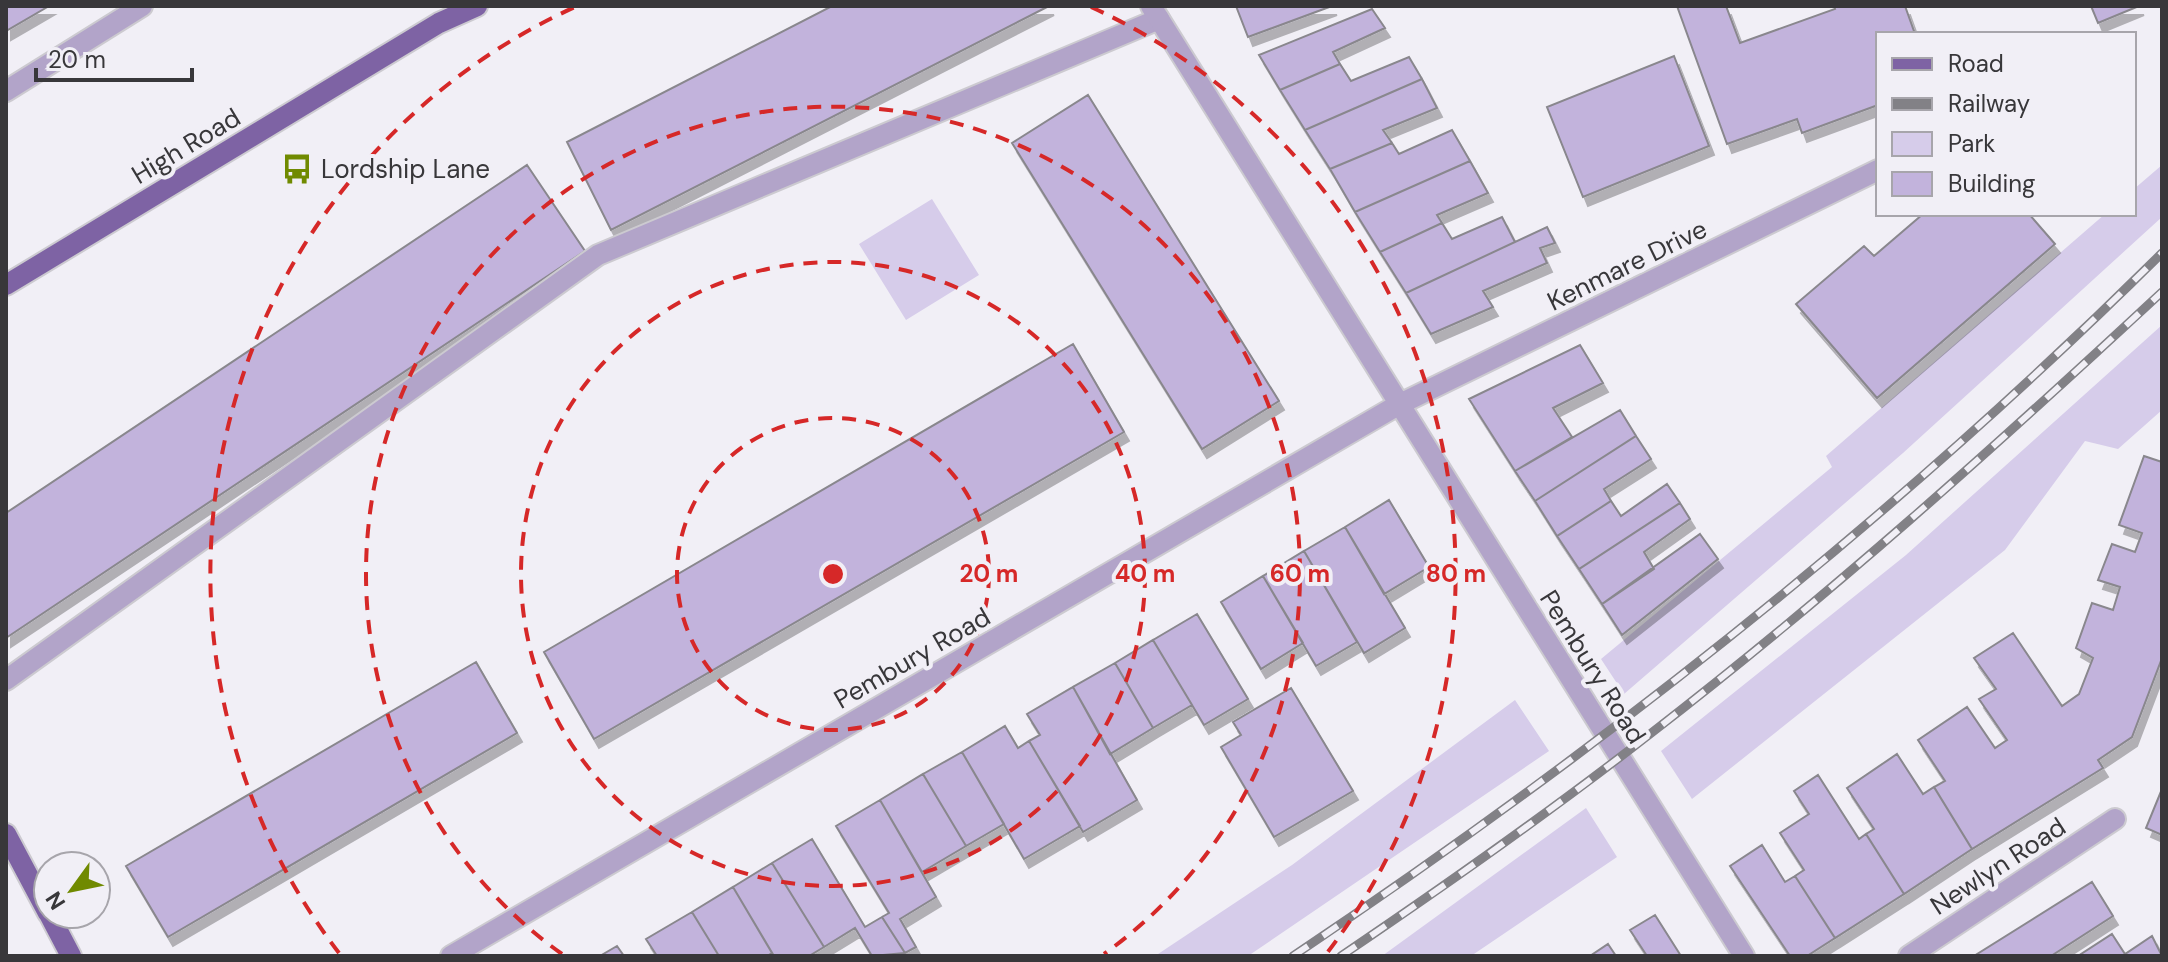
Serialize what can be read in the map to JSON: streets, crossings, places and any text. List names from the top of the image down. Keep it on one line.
{"streets":{"main road":["High Road"],"street":["Kenmare Drive","Pembury Road","Newlyn Road"]},"crossings":[["Kenmare Drive","Pembury Road"]],"places":{"bus stop":["Lordship Lane"]},"legend":["Road","Railway","Park","Building"],"scale_bar":"20 m","north":"bottom left","rings":["20 m","40 m","60 m","80 m"]}
